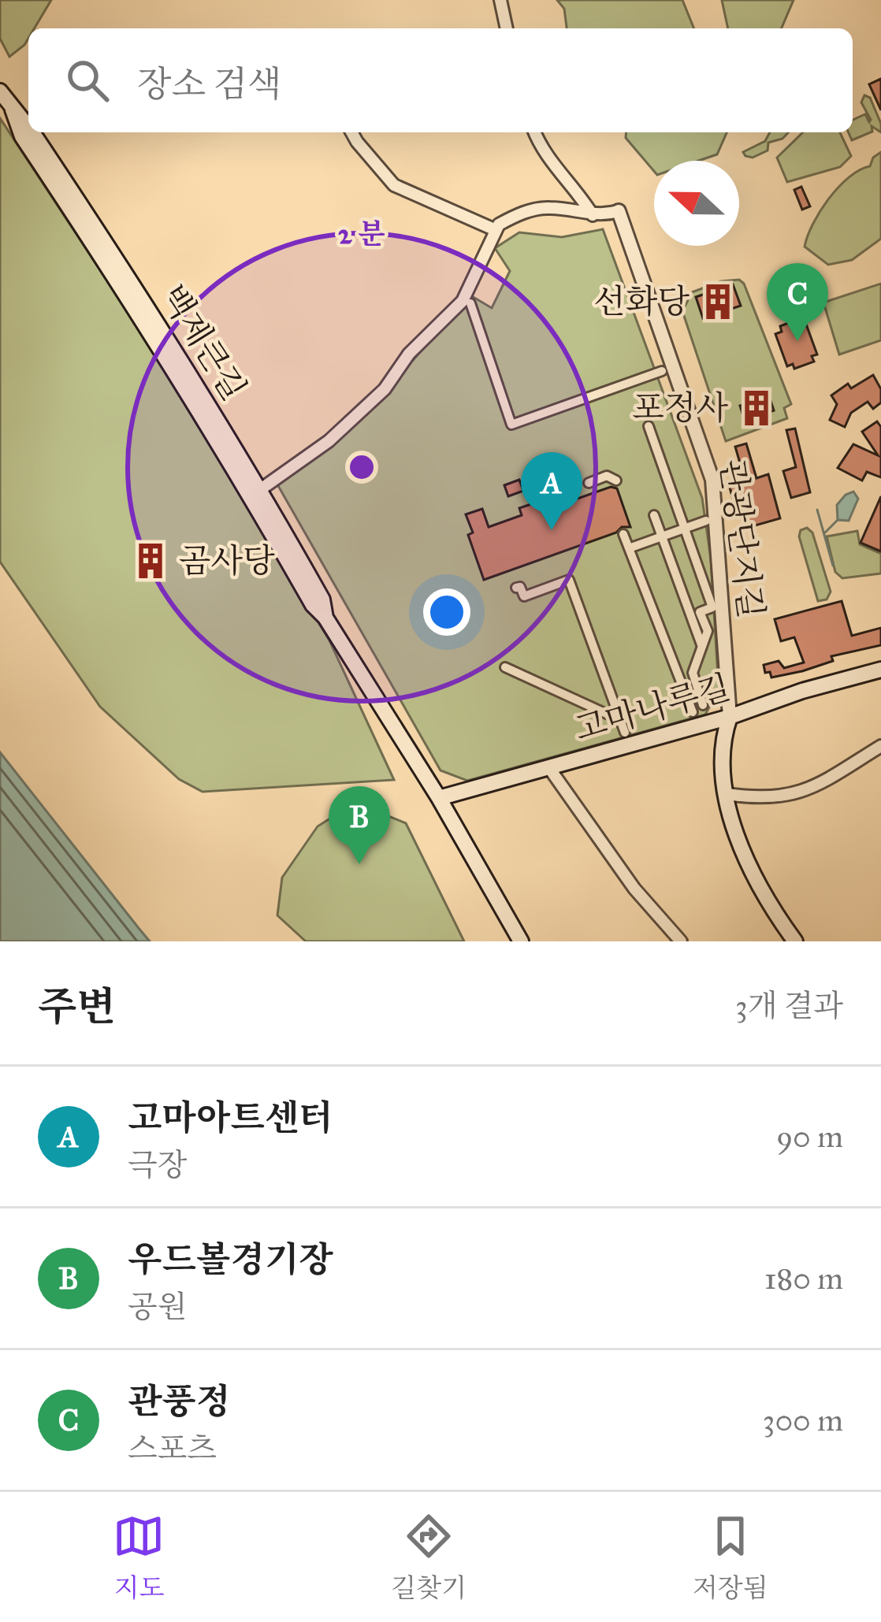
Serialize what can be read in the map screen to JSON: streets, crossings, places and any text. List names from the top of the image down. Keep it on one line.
{"streets":{"main road":["백제큰길","고마나루길"],"street":["관광단지길"]},"crossings":[["백제큰길","고마나루길"],["관광단지길","고마나루길"]],"places":{"building":["선화당","포정사","곰사당"]},"north":"left","page":{"search":"장소 검색","pins":["C","A","B"],"heading":["주변","3개 결과"],"list":[{"mark":"A","name":"고마아트센터","note":"극장","value":"90 m"},{"mark":"B","name":"우드볼경기장","note":"공원","value":"180 m"},{"mark":"C","name":"관풍정","note":"스포츠","value":"300 m"}],"nav":["지도","길찾기","저장됨"]},"rings":["2 분"]}
